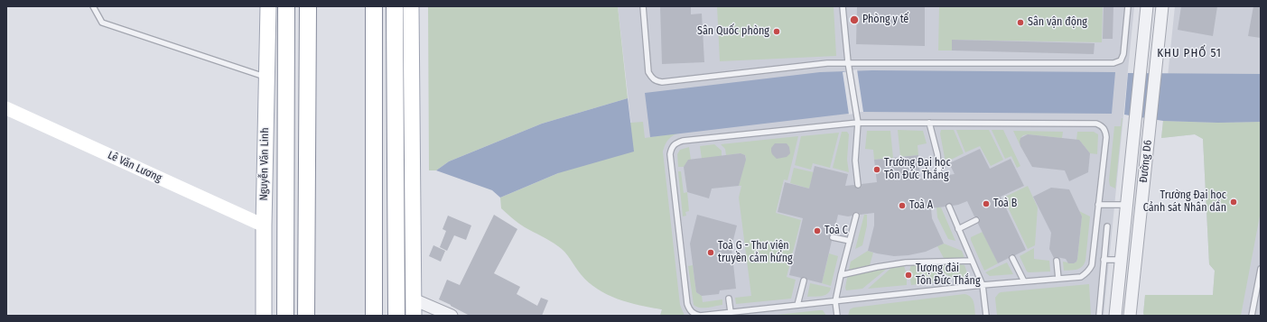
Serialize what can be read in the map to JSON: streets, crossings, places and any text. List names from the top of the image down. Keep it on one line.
{"streets":{"highway":["Nguyễn Văn Linh"],"main road":["Lê Văn Lương"],"street":["Đường D6"]},"crossings":[["Nguyễn Văn Linh","Lê Văn Lương"]],"districts":["KHU PHỐ 51"],"places":["Phòng y tế","Sân vận động","Sân Quốc phòng","Trường Đại học Tôn Đức Thắng","Trường Đại học Cảnh sát Nhân dân","Toà B","Toà A","Toà C","Toà G - Thư viện truyền cảm hứng","Tượng đài Tôn Đức Thắng"]}
